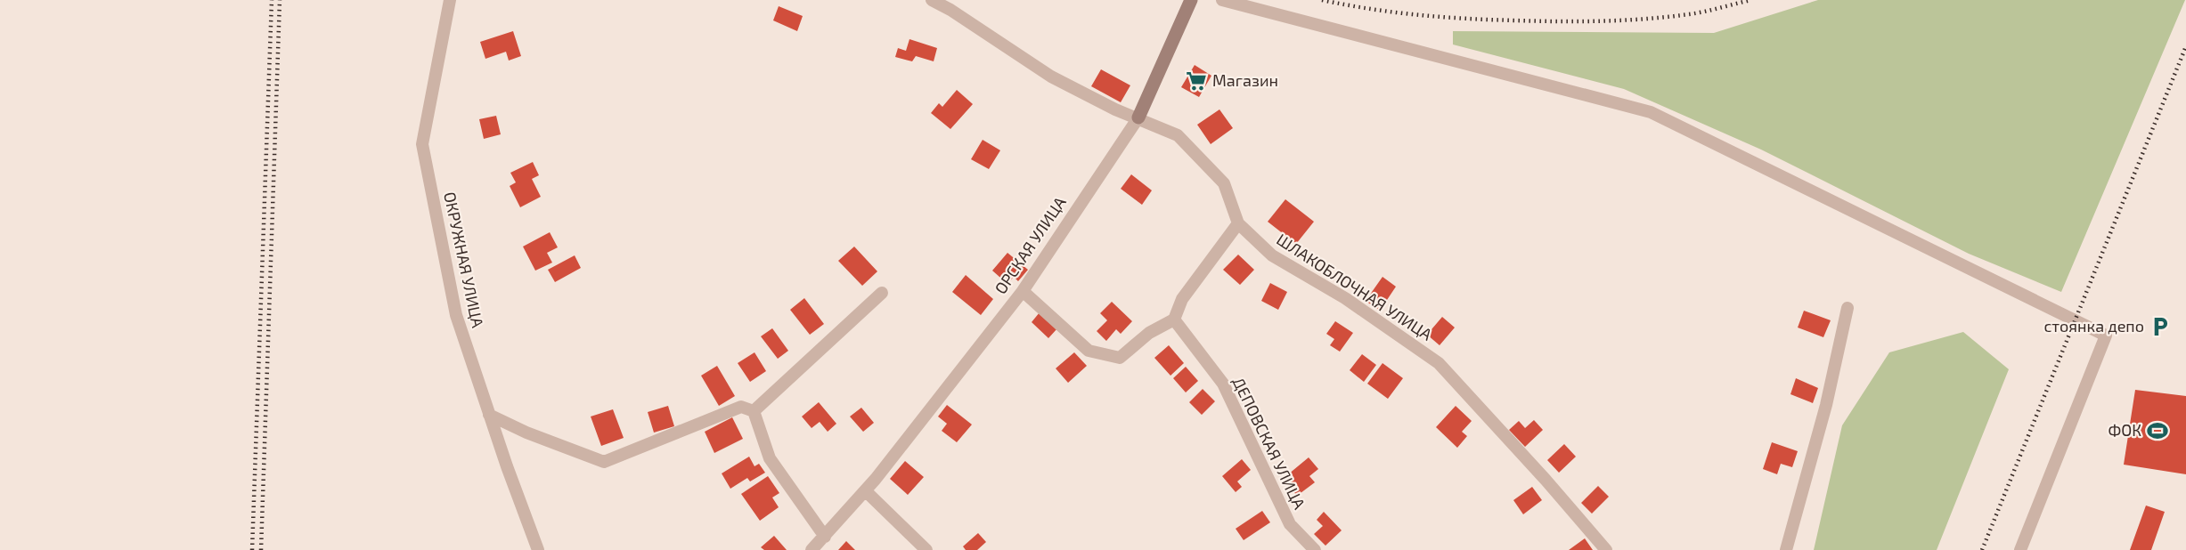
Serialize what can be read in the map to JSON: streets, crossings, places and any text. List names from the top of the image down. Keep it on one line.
{"streets":{"street":["ОРСКАЯ УЛИЦА","ОКРУЖНАЯ УЛИЦА","ШЛАКОБЛОЧНАЯ УЛИЦА","ДЕПОВСКАЯ УЛИЦА"]},"crossings":[["ОРСКАЯ УЛИЦА","ШЛАКОБЛОЧНАЯ УЛИЦА"]],"places":{"supermarket":["Магазин"],"parking":["стоянка депо"],"sports":["ФОК"]}}
